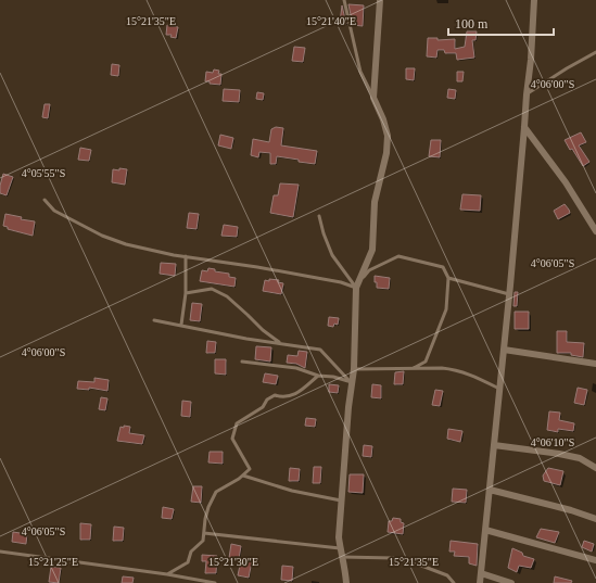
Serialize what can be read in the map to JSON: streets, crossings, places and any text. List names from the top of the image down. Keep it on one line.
{"scale_bar":"100 m","coordinates":["15°21'40\"E","15°21'35\"E","4°06'00\"S","4°05'55\"S","4°06'05\"S","4°06'10\"S","15°21'25\"E","15°21'30\"E"]}
